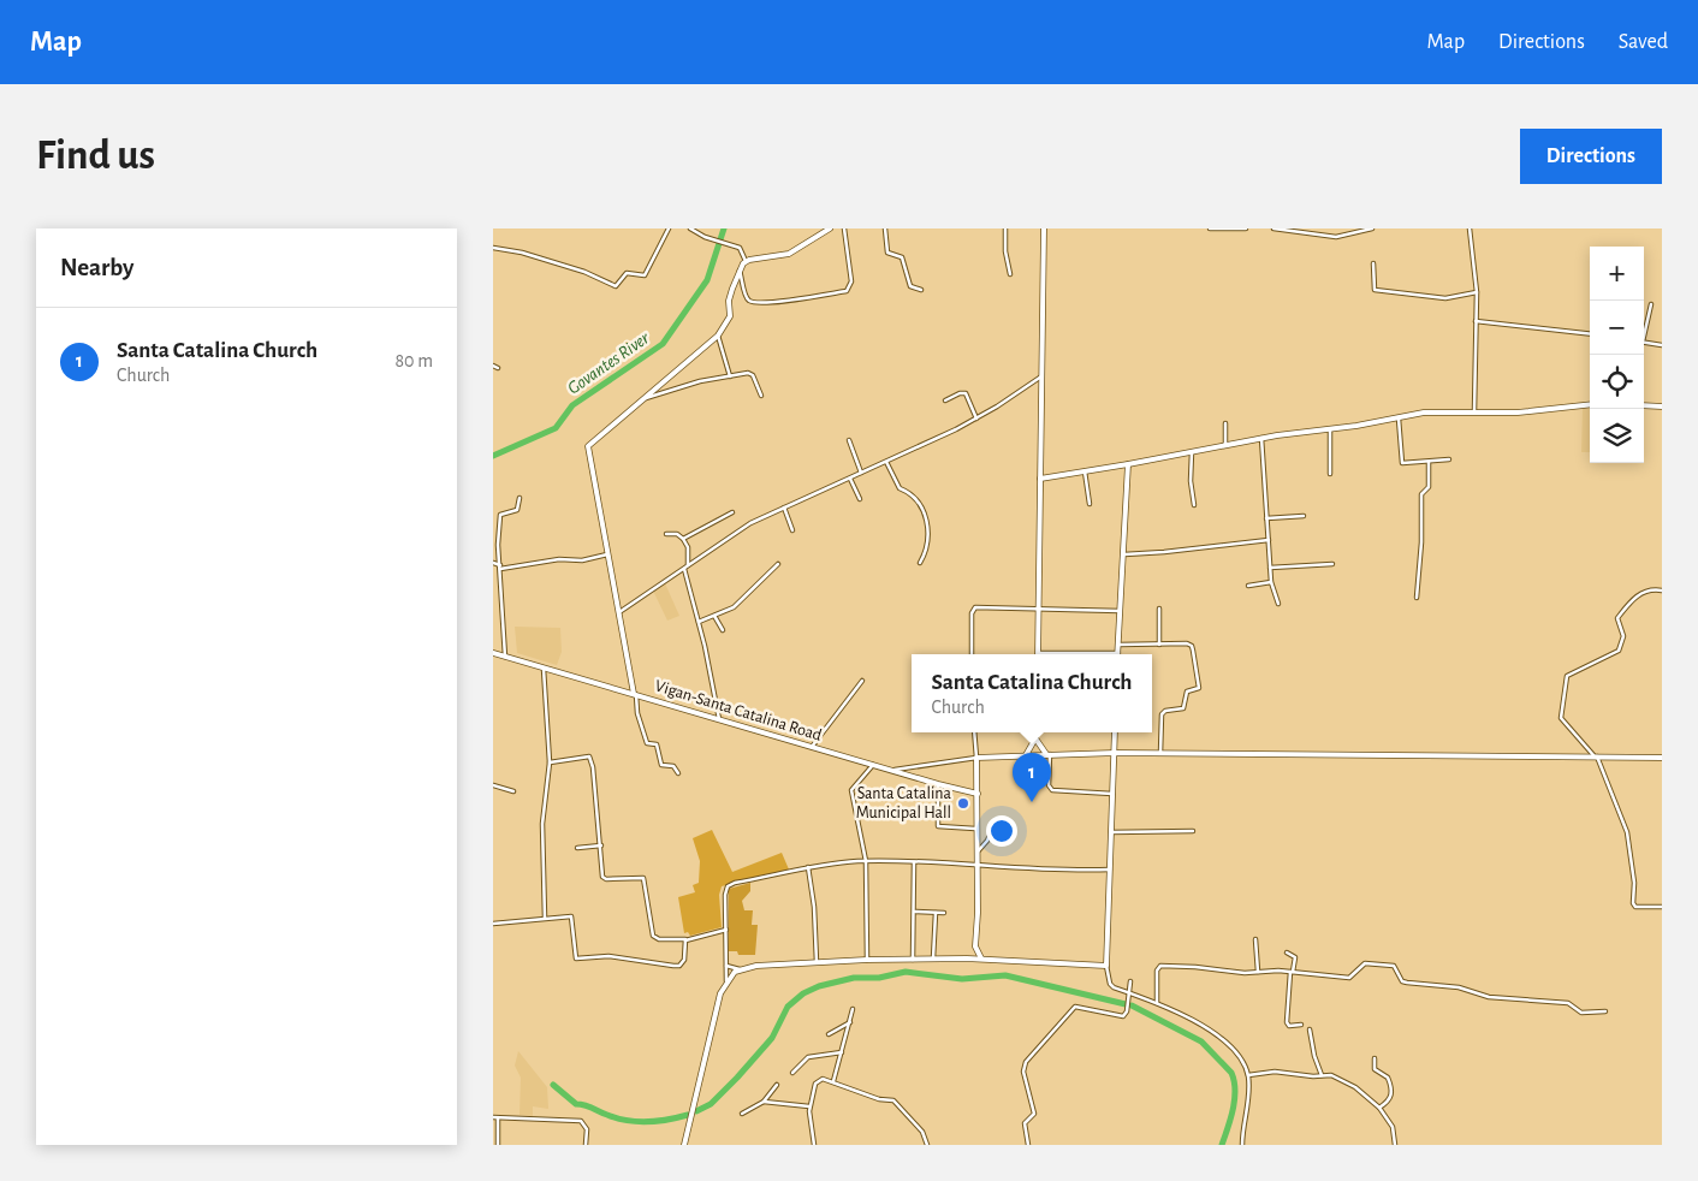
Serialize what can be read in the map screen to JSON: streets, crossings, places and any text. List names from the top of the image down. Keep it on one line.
{"streets":{"street":["Vigan-Santa Catalina Road"]},"water":["Govantes River"],"places":["Santa Catalina Municipal Hall"],"page":{"header":"Map","nav":["Map","Directions","Saved"],"buttons":"Directions","title":"Find us","heading":"Nearby","map_buttons":["+","−"],"list":[{"mark":"1","name":"Santa Catalina Church","note":"Church","value":"80 m"}],"popup":["Santa Catalina Church","Church"],"pins":"1"}}
